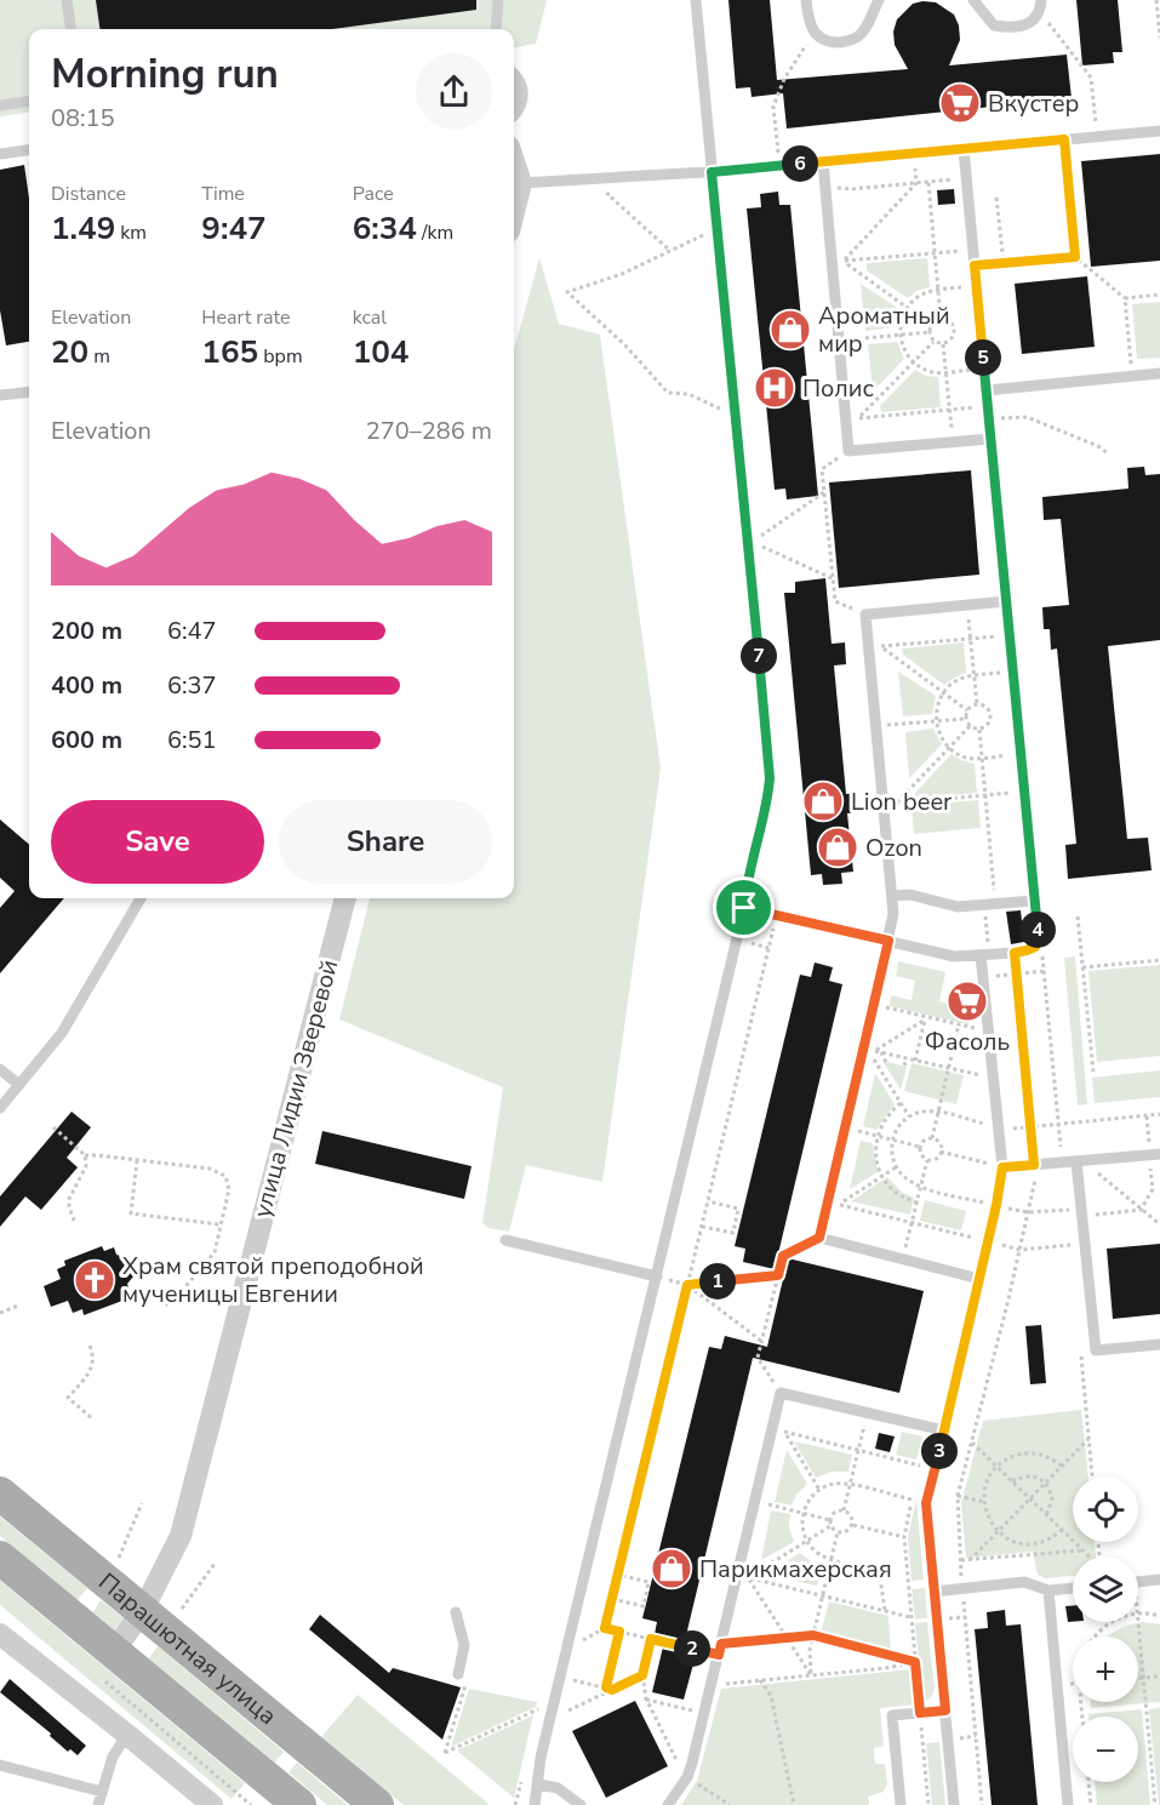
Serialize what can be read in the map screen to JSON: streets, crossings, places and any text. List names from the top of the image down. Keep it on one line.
{"streets":{"main road":["Парашютная улица"],"street":["улица Лидии Зверевой"]},"crossings":[["улица Лидии Зверевой","Парашютная улица"]],"places":{"supermarket":["Вкустер","Фасоль"],"shop":["Ароматный мир","Lion beer","Ozon","Парикмахерская"],"hospital":["Полис"],"church":["Храм святой преподобной мученицы Евгении"]},"page":{"heading":["Morning run","08:15"],"pins":["6","5","7","4","1","3","2"],"stats":[["Distance","1.49 km"],["Time","9:47"],["Pace","6:34 /km"],["Elevation","20 m"],["Heart rate","165 bpm"],["kcal","104"]],"chart":["Elevation","270–286 m"],"list":[{"name":"200 m","note":"6:47"},{"name":"400 m","note":"6:37"},{"name":"600 m","note":"6:51"}],"buttons":["Save","Share"],"map_buttons":["+","−"]}}
